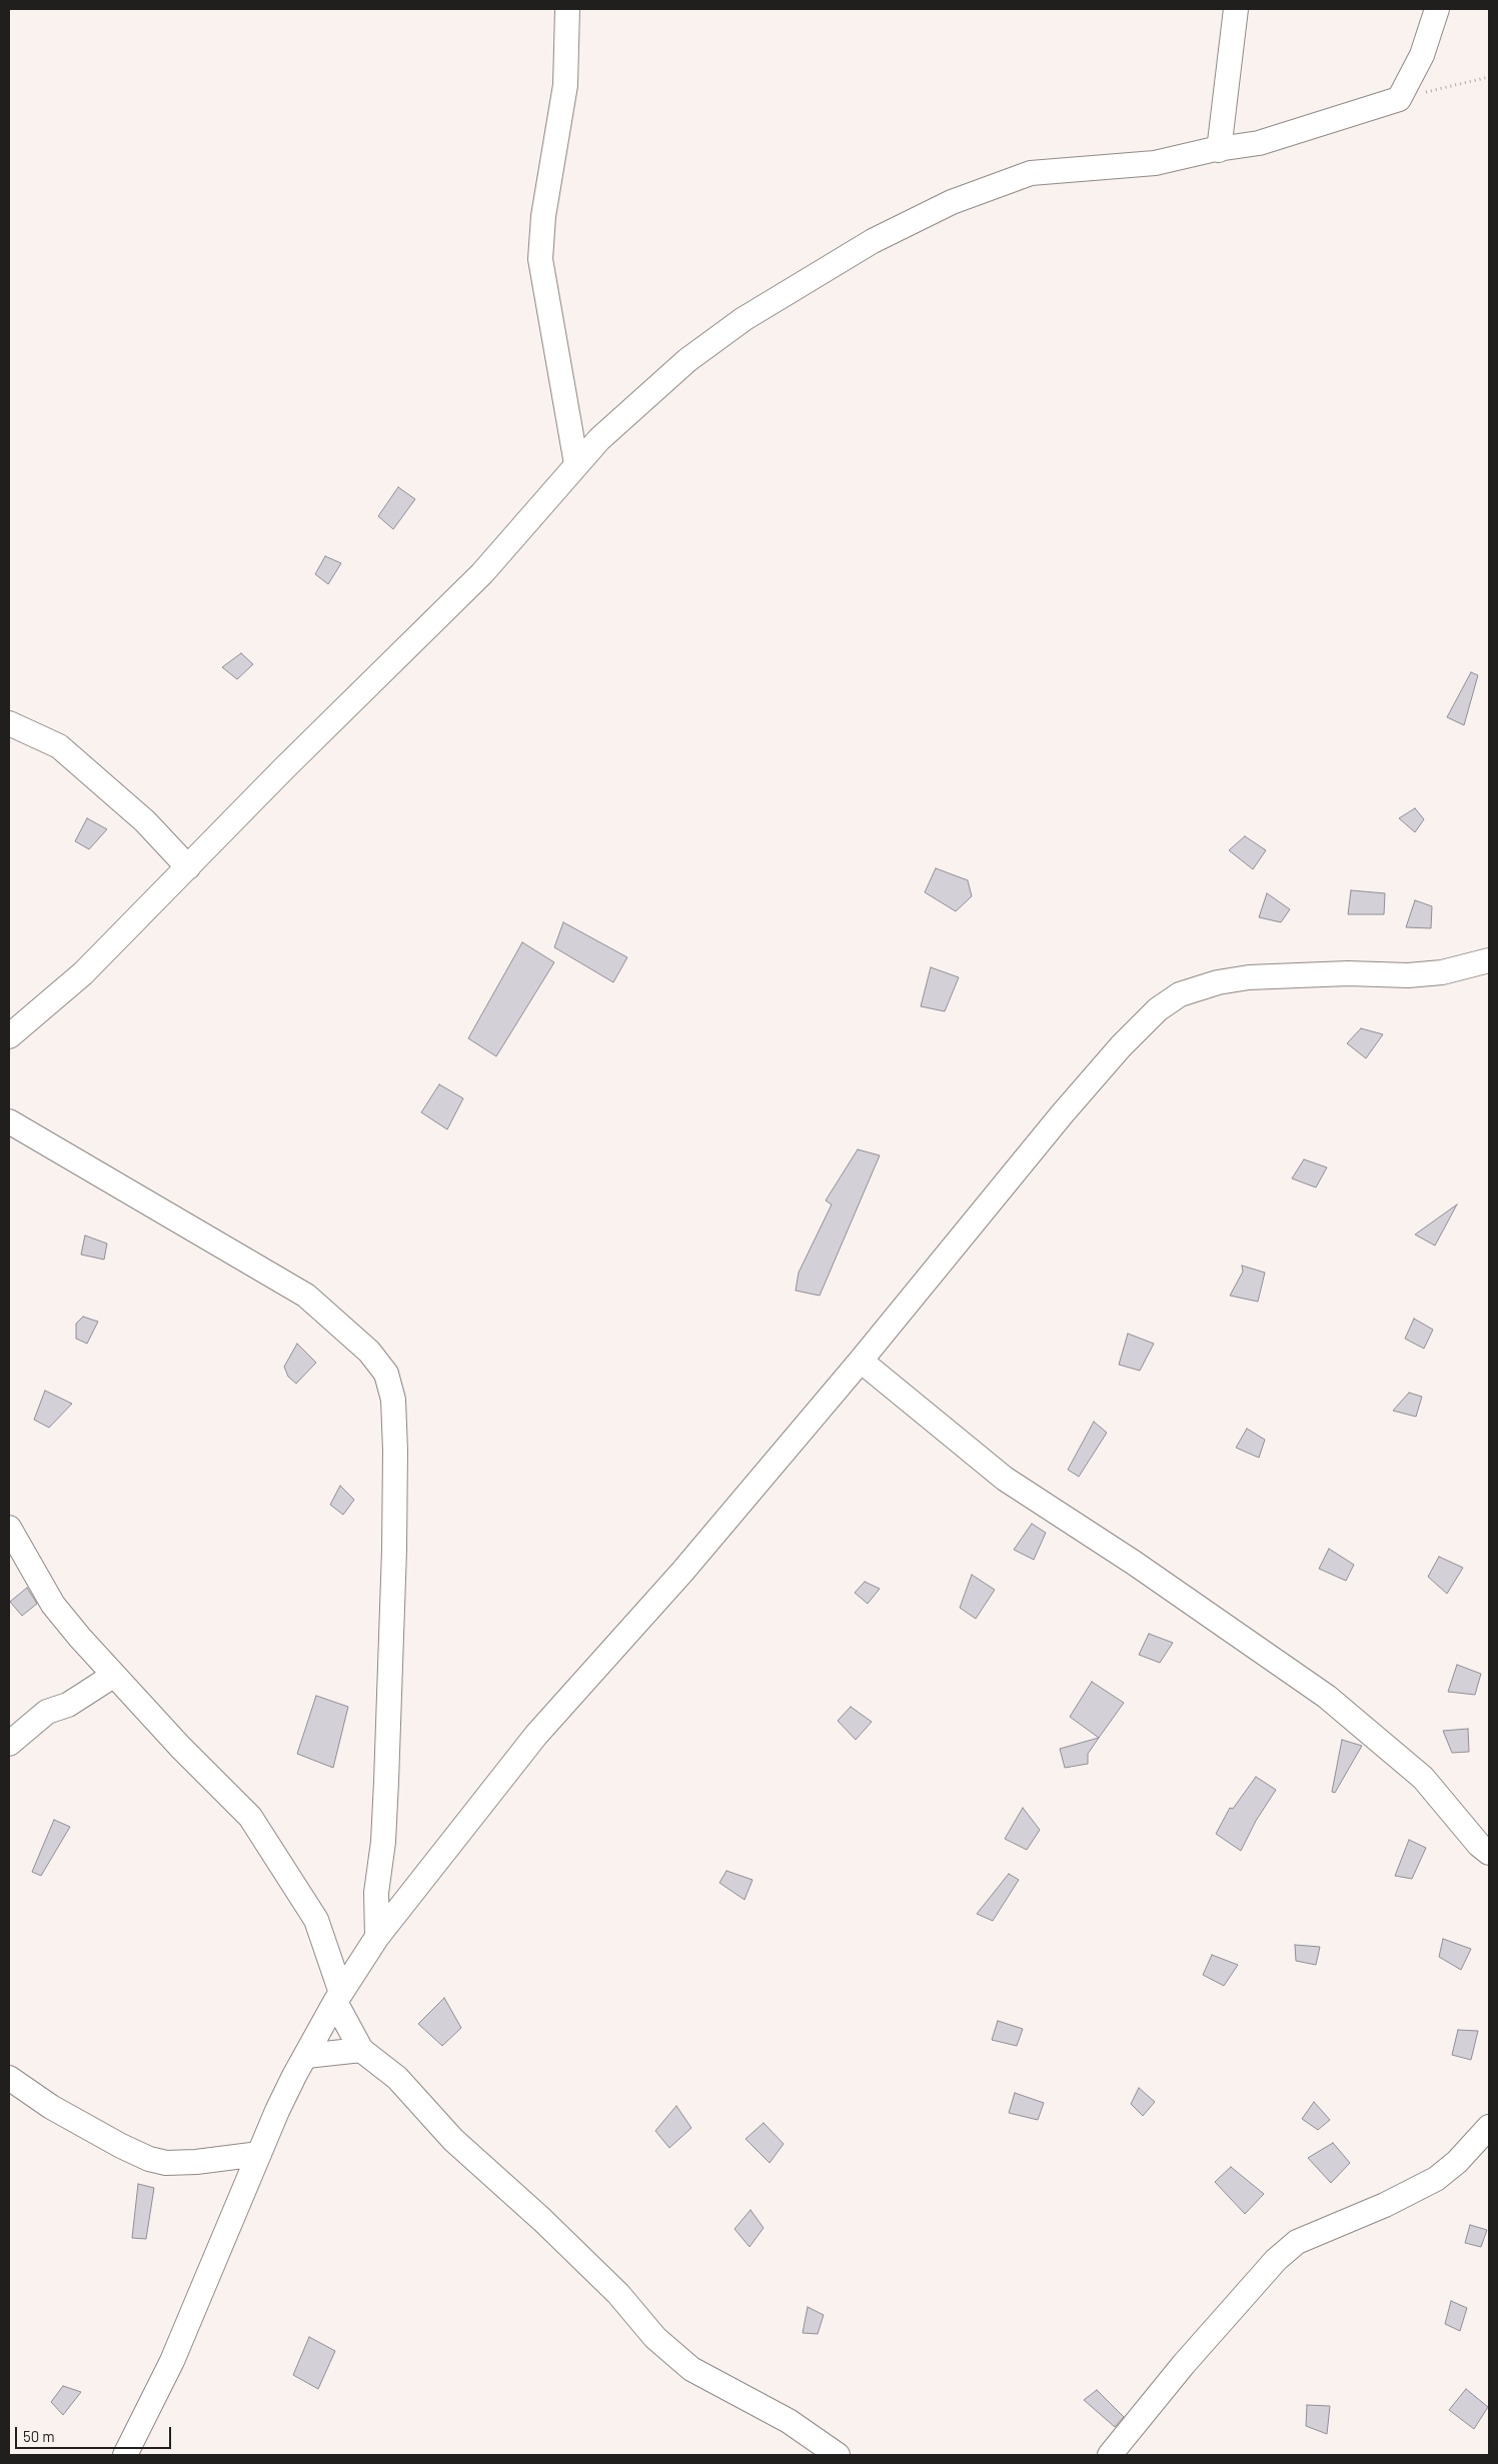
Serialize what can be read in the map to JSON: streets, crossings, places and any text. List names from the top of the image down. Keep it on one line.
{"scale_bar":"50 m"}
